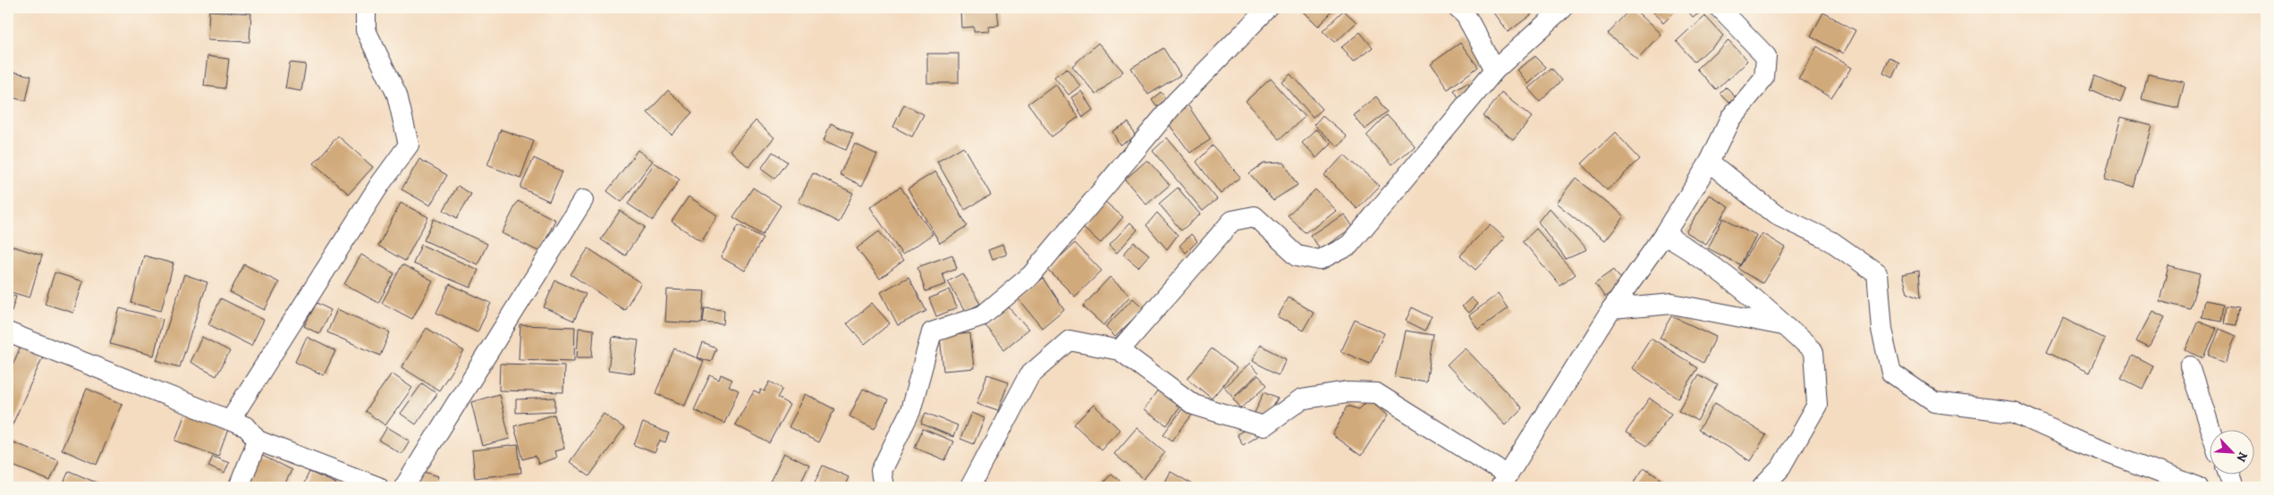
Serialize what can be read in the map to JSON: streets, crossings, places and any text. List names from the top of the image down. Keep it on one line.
{"north":"bottom right"}
